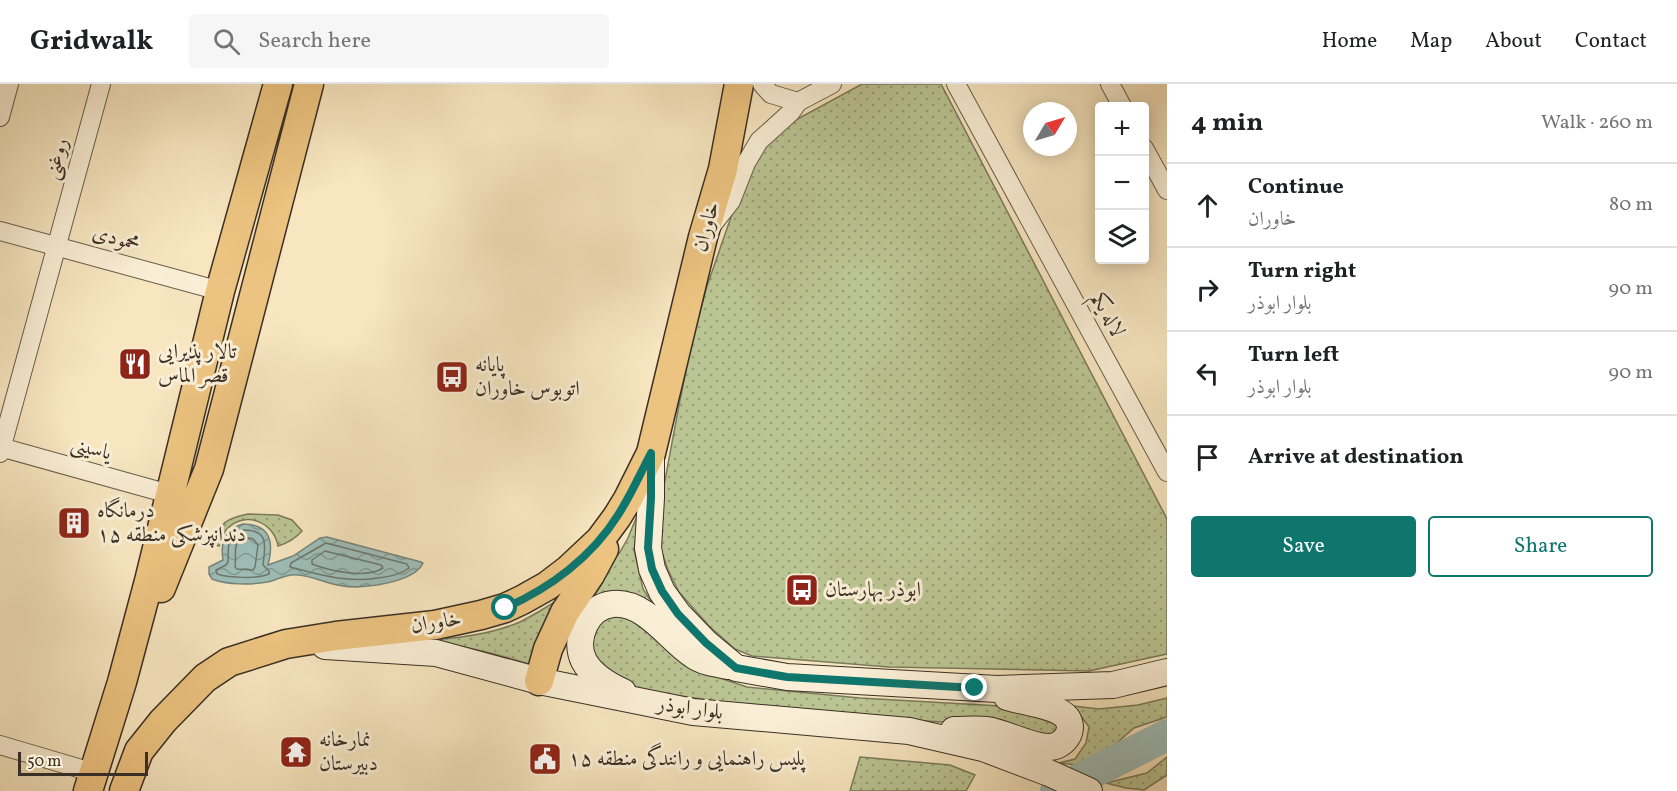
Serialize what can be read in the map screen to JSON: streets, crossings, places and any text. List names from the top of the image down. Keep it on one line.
{"streets":{"main road":["خاوران","بلوار ابوذر"],"street":["روغنی","محمودی","لاله یکم","یاسینی"]},"crossings":[["روغنی","محمودی"],["روغنی","یاسینی"],["خاوران","بلوار ابوذر"]],"places":{"restaurant":["تالار پذیرایی قصر الماس"],"bus stop":["پایانه اتوبوس خاوران","ابوذر بهارستان"],"building":["درمانگاه دندانپزشکی منطقه ۱۵"],"temple":["نمارخانه دبیرستان"],"public building":["پلیس راهنمایی و رانندگی منطقه ۱۵"]},"scale_bar":"50 m","north":"top right","page":{"header":"Gridwalk","search":"Search here","nav":["Home","Map","About","Contact"],"heading":["4 min","Walk · 260 m"],"map_buttons":["+","−"],"list":[["Continue","خاوران","80 m"],["Turn right","بلوار ابوذر","90 m"],["Turn left","بلوار ابوذر","90 m"],"Arrive at destination"],"buttons":["Save","Share"],"scale":"50 m"}}
